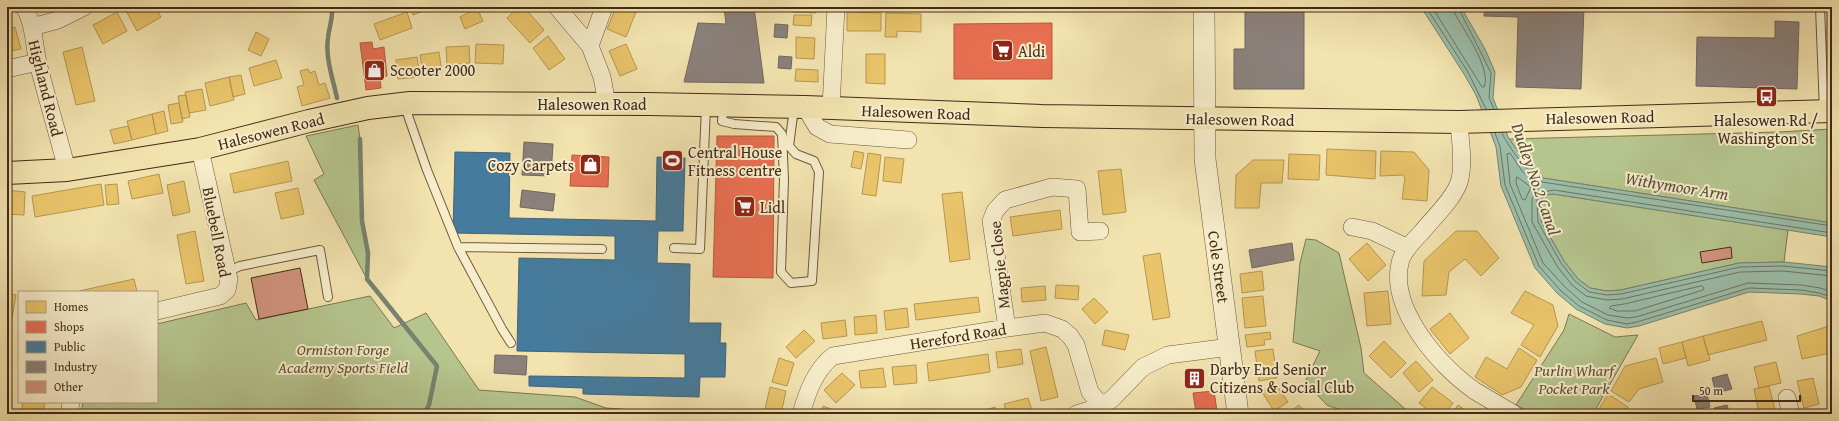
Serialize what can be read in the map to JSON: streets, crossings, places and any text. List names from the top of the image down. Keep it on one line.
{"streets":{"main road":["Halesowen Road"],"street":["Highland Road","Bluebell Road","Magpie Close","Cole Street","Hereford Road"]},"crossings":[["Highland Road","Halesowen Road"],["Halesowen Road","Bluebell Road"],["Halesowen Road","Cole Street"],["Magpie Close","Hereford Road"]],"water":["Dudley No.2 Canal","Withymoor Arm"],"parks":["Ormiston Forge Academy Sports Field","Purlin Wharf Pocket Park"],"places":{"supermarket":["Aldi","Lidl"],"shop":["Scooter 2000","Cozy Carpets"],"bus stop":["Halesowen Rd / Washington St"],"sports":["Central House Fitness centre"],"building":["Darby End Senior Citizens & Social Club"]},"legend":["Homes","Shops","Public","Industry","Other"],"scale_bar":"50 m"}
